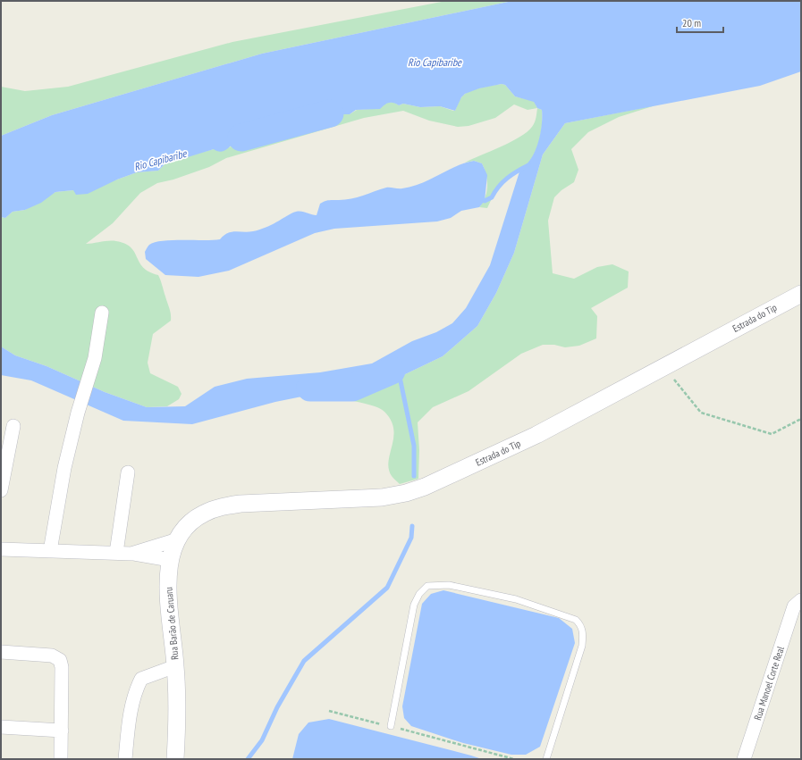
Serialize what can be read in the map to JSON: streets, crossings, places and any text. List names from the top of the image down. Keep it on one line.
{"streets":{"street":["Estrada do Tip","Rua Barão de Caruaru","Rua Manoel Corte Real"]},"crossings":[["Estrada do Tip","Rua Barão de Caruaru"]],"water":["Rio Capibaribe"],"scale_bar":"20 m"}
